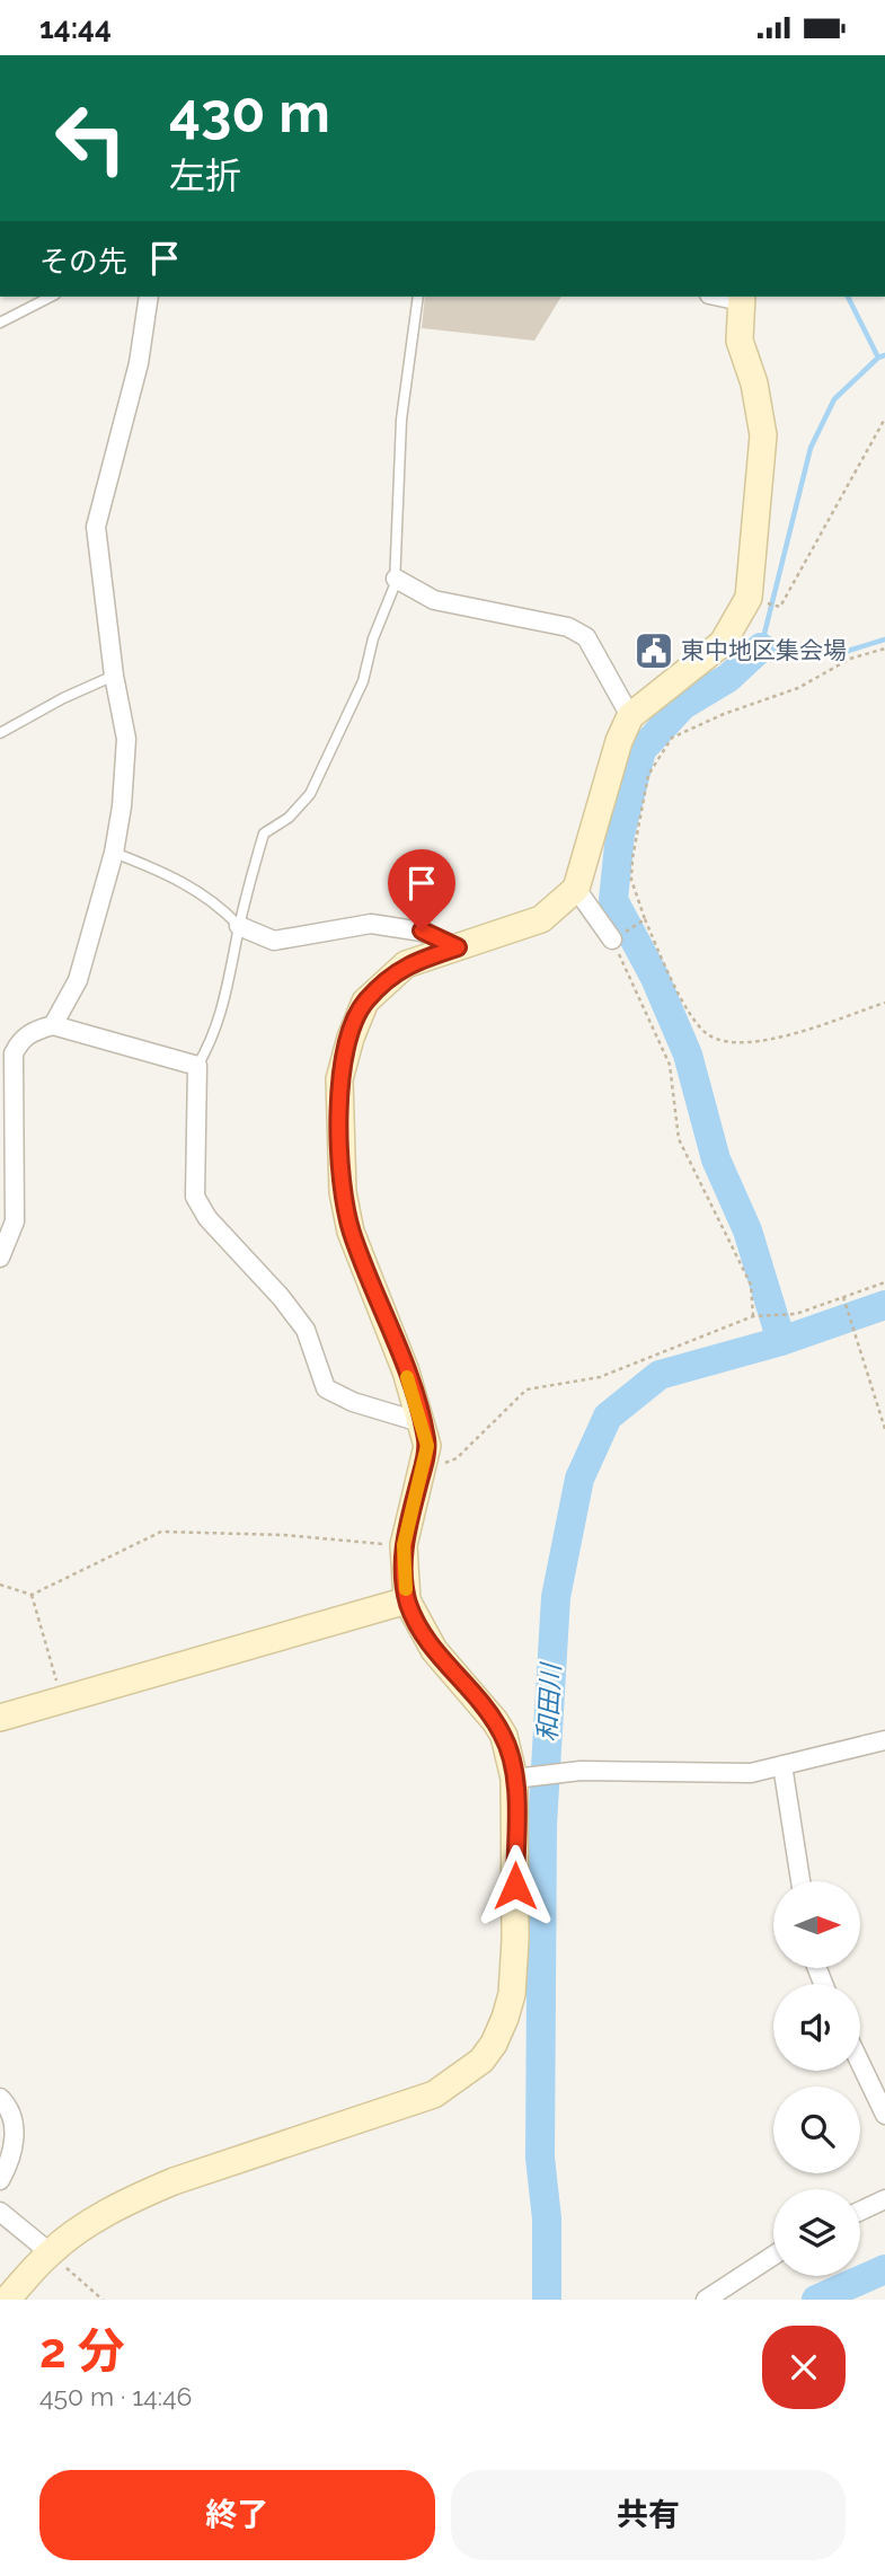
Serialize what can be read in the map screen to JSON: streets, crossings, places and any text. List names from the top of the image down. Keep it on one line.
{"water":["和田川"],"places":{"public building":["東中地区集会場"]},"north":"right","page":{"status":"14:44","turn":["430 m","左折"],"then":"その先","heading":["2 分","450 m · 14:46"],"buttons":["終了","共有"]}}
